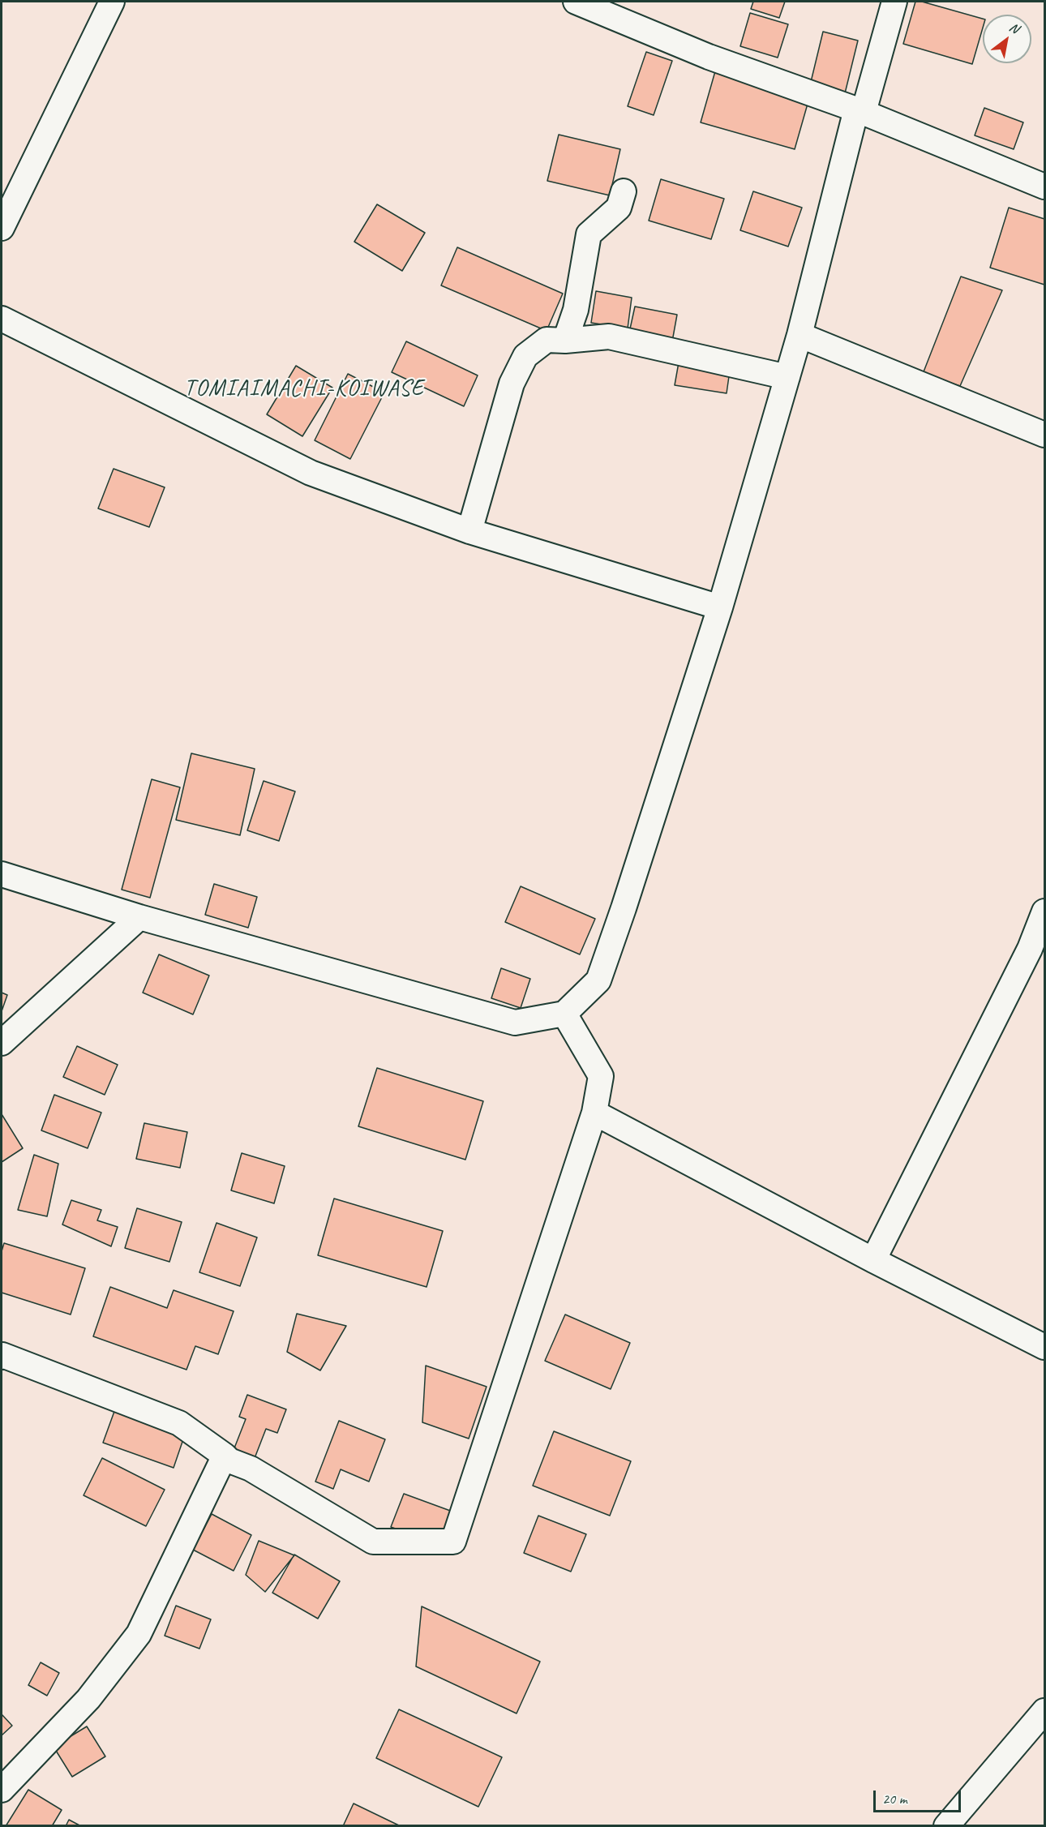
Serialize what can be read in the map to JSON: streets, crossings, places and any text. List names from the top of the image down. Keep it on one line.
{"districts":["TOMIAIMACHI-KOIWASE"],"scale_bar":"20 m","north":"top right"}
